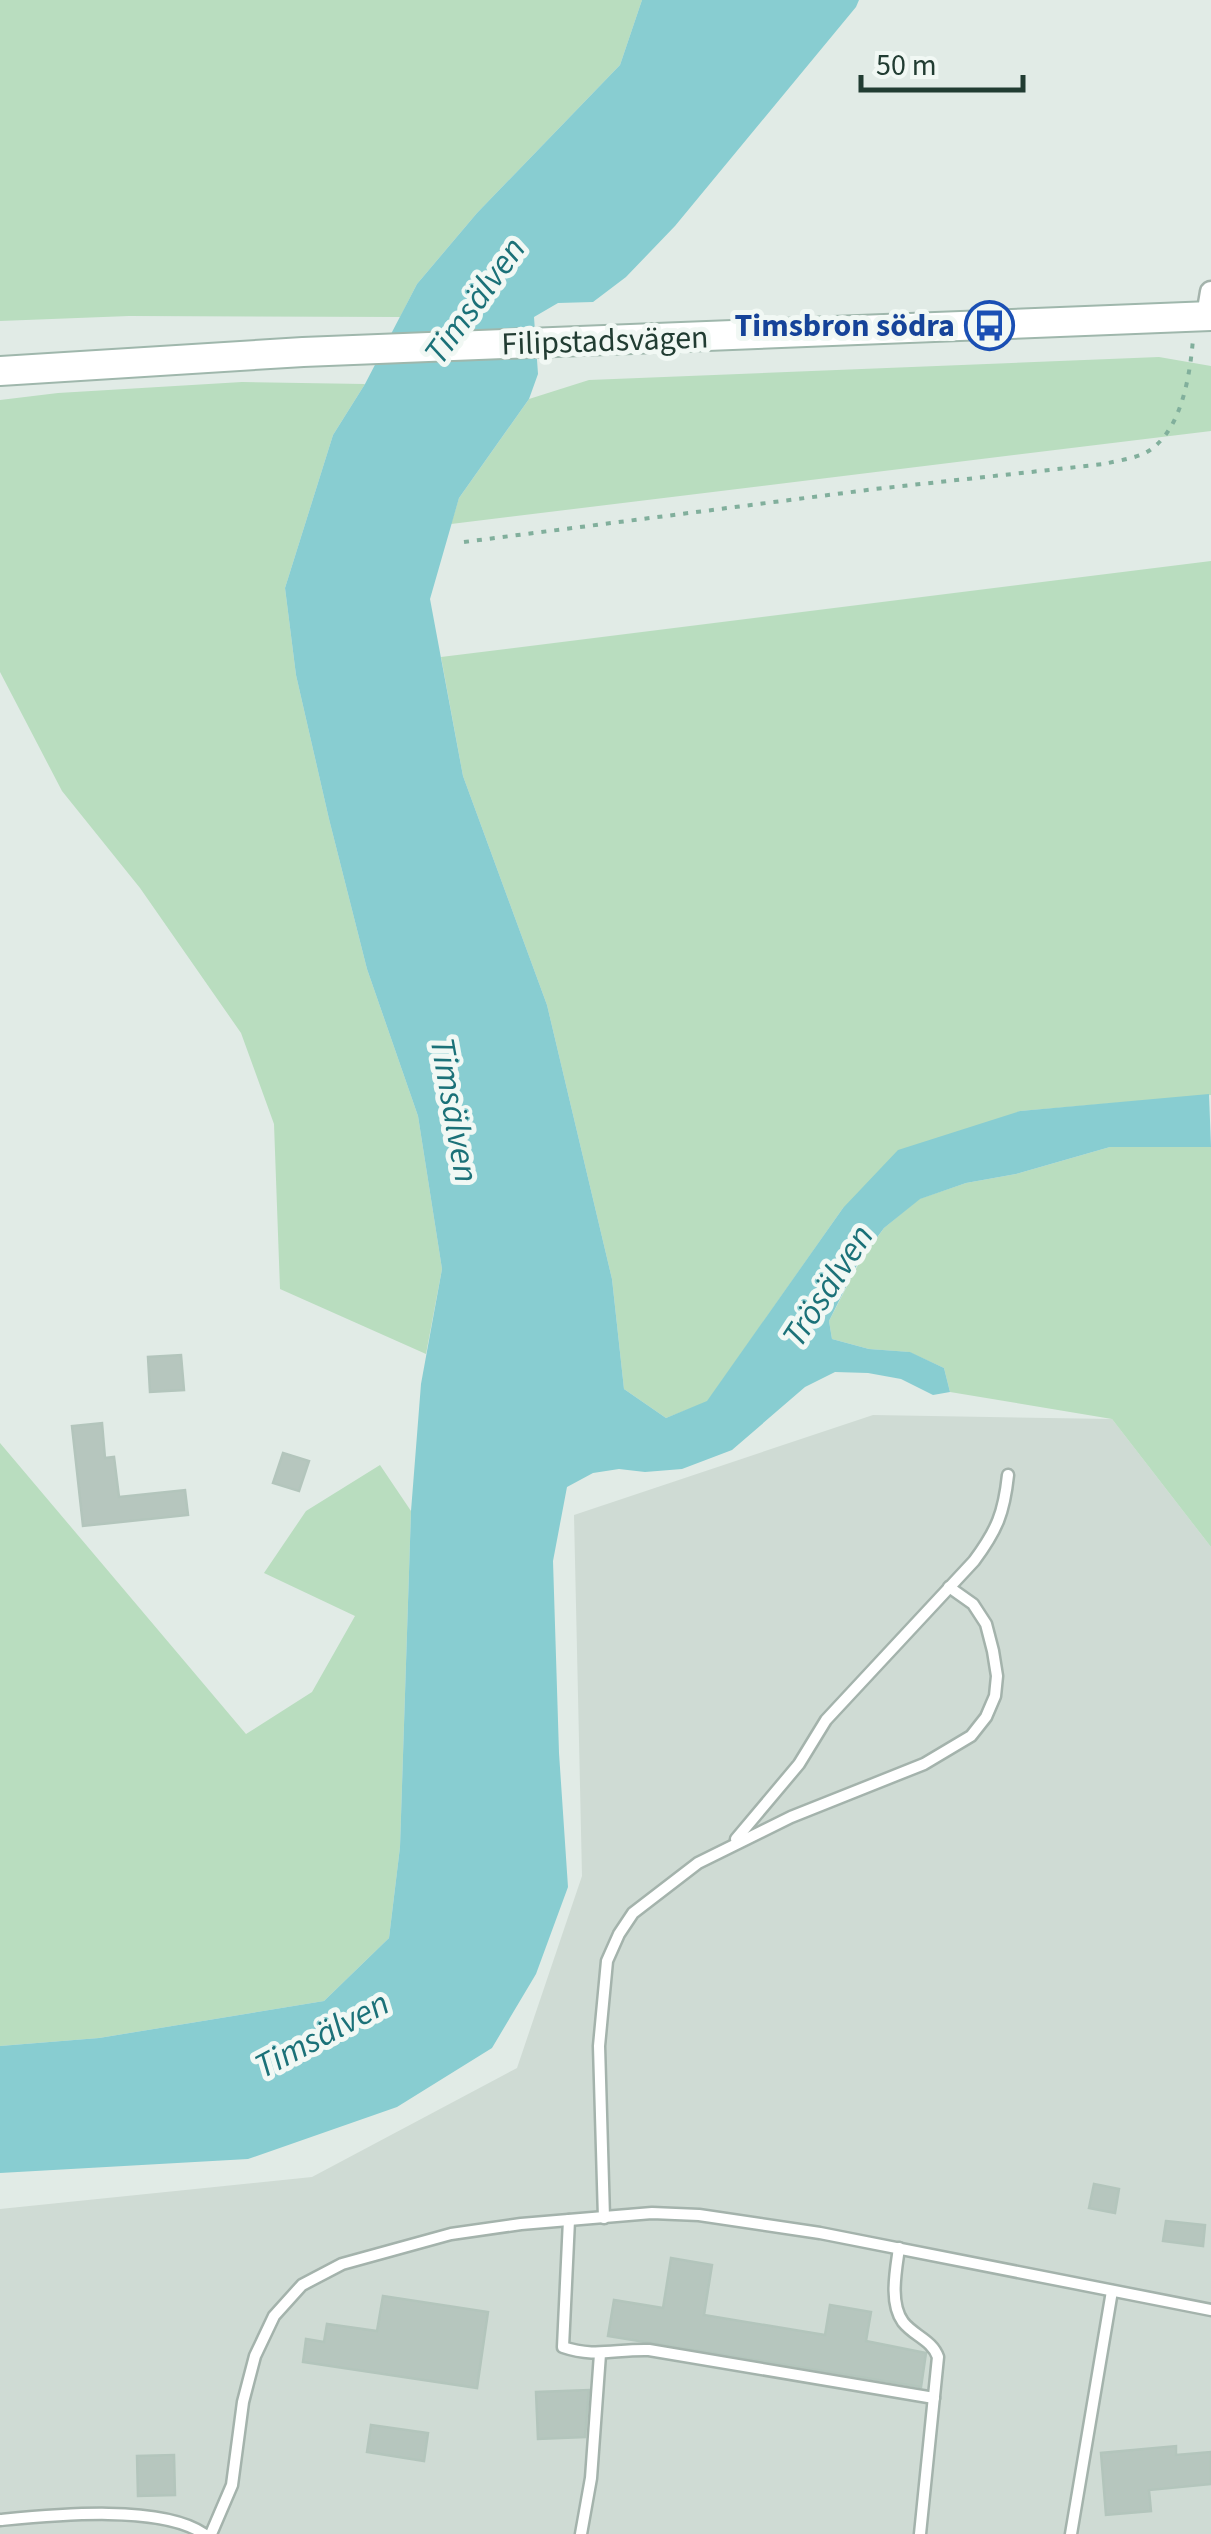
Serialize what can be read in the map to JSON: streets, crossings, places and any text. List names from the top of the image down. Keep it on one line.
{"streets":{"main road":["Filipstadsvägen"]},"water":["Timsälven","Trösälven"],"places":{"bus stop":["Timsbron södra"]},"scale_bar":"50 m"}
